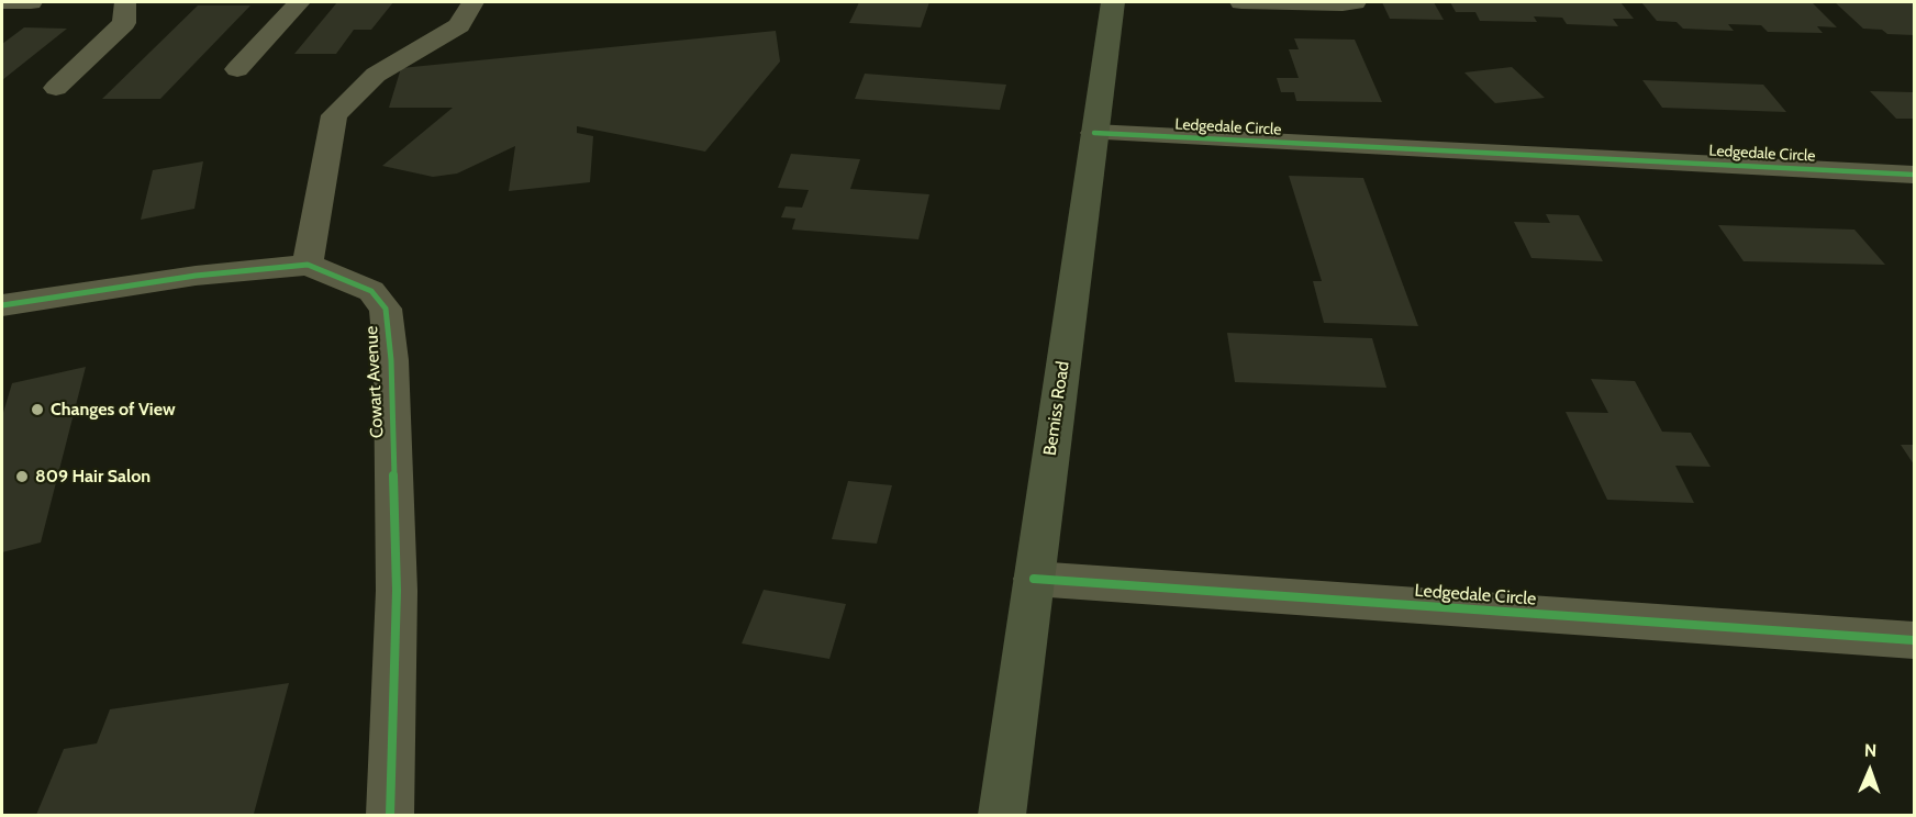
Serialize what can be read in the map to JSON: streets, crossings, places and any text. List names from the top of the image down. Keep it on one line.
{"streets":{"main road":["Bemiss Road"],"street":["Ledgedale Circle","Cowart Avenue"]},"crossings":[["Ledgedale Circle","Bemiss Road"]],"places":["Changes of View","809 Hair Salon"],"north":"top"}
